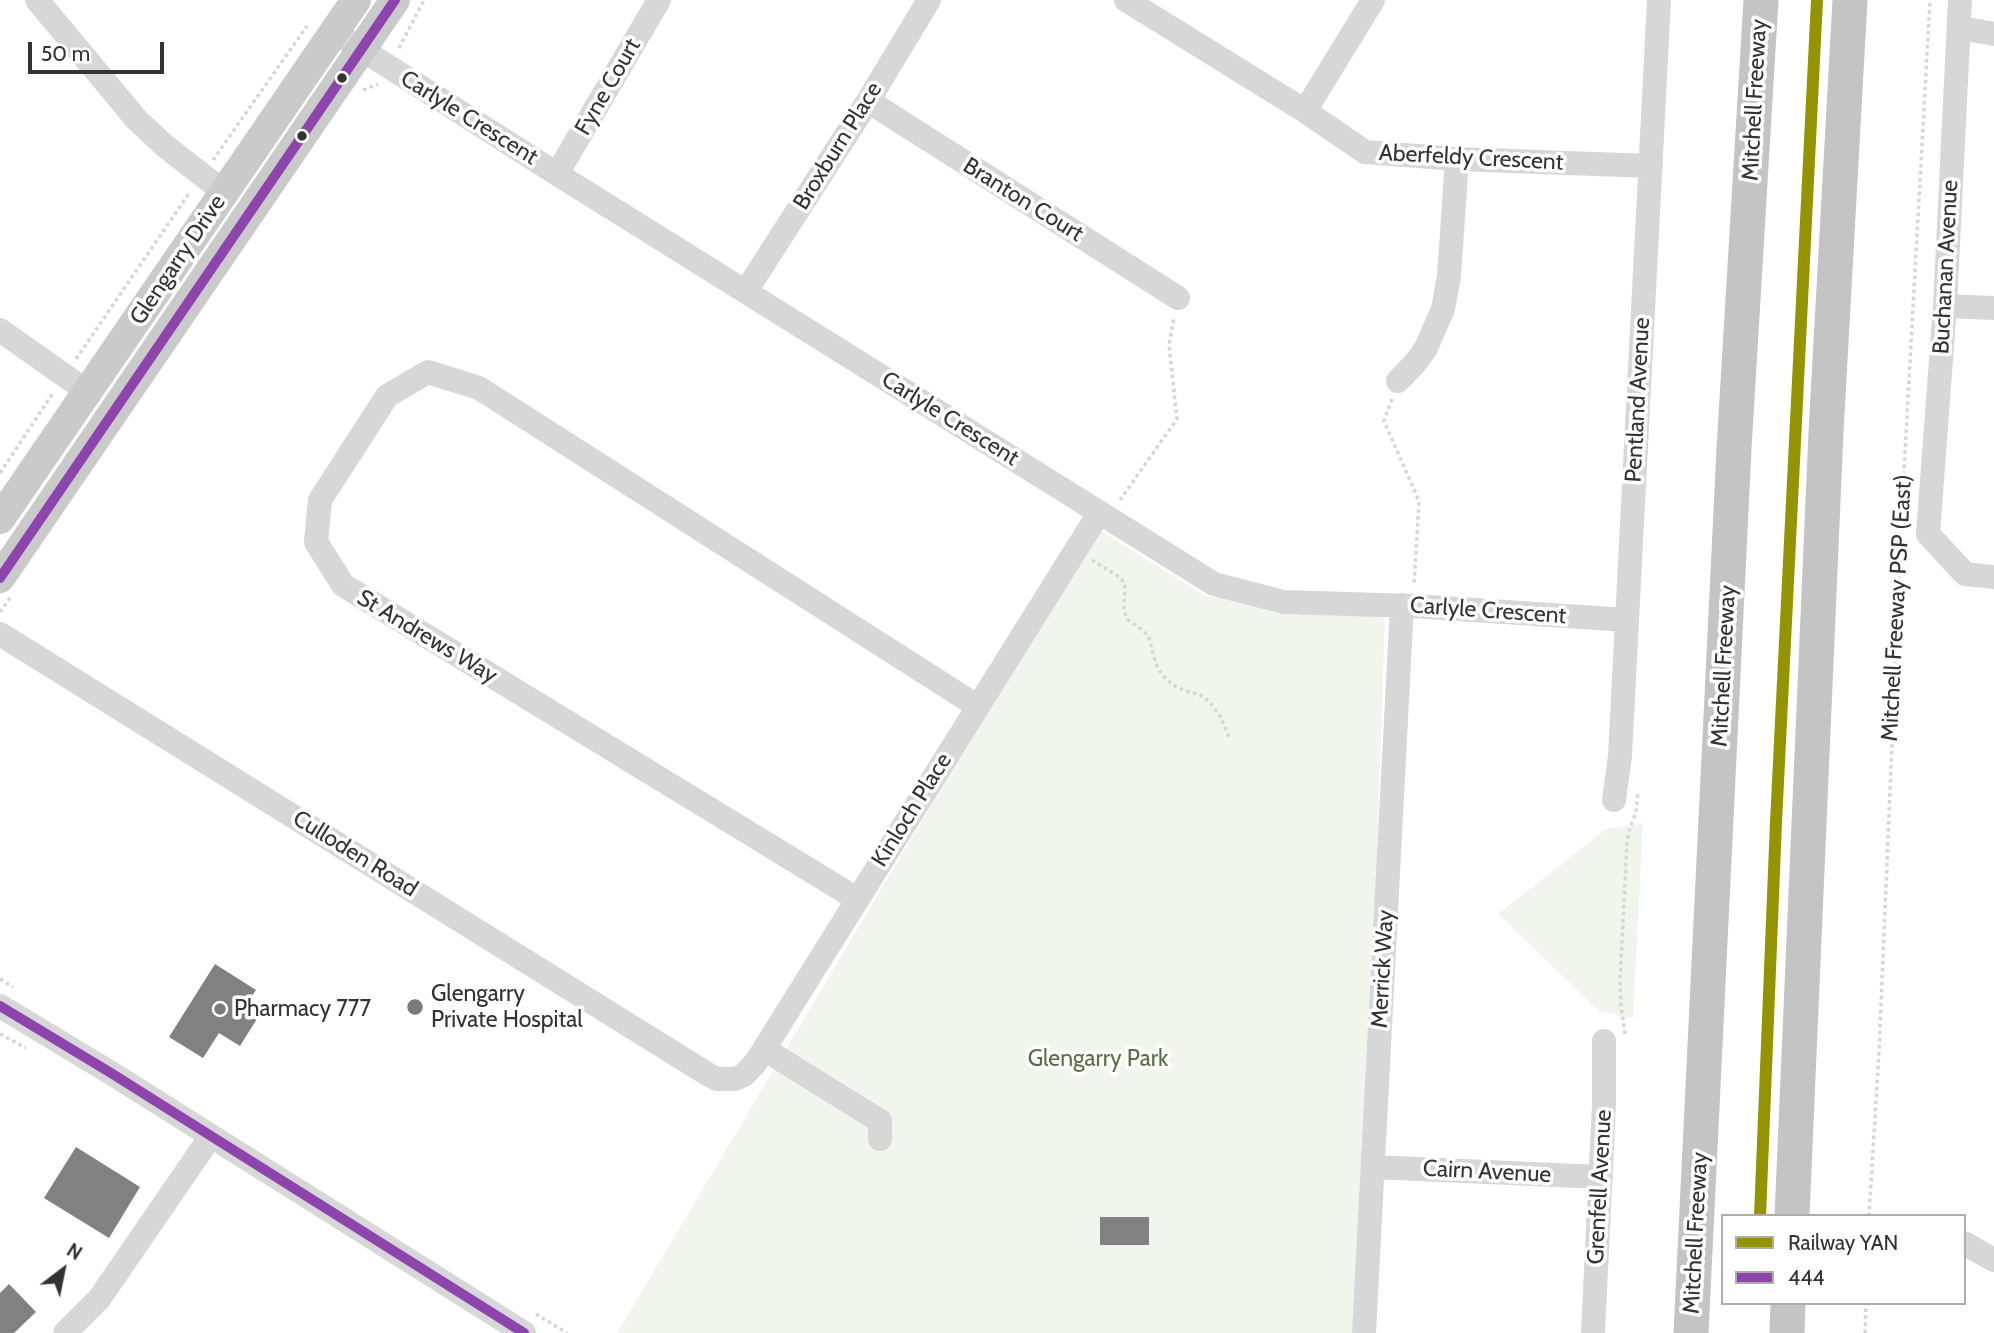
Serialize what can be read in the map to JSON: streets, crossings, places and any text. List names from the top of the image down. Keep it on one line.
{"streets":{"highway":["Mitchell Freeway"],"main road":["Glengarry Drive"],"street":["Fyne Court","Carlyle Crescent","Broxburn Place","Aberfeldy Crescent","Branton Court","Buchanan Avenue","Pentland Avenue","St Andrews Way","Kinloch Place","Culloden Road","Merrick Way","Cairn Avenue","Grenfell Avenue"],"path":["Mitchell Freeway PSP (East)"]},"crossings":[["Fyne Court","Carlyle Crescent"],["Carlyle Crescent","Broxburn Place"],["Carlyle Crescent","Glengarry Drive"],["Carlyle Crescent","Pentland Avenue"],["Carlyle Crescent","Kinloch Place"],["Carlyle Crescent","Merrick Way"],["Broxburn Place","Branton Court"],["Aberfeldy Crescent","Pentland Avenue"],["St Andrews Way","Kinloch Place"],["Kinloch Place","Culloden Road"],["Merrick Way","Cairn Avenue"],["Cairn Avenue","Grenfell Avenue"]],"parks":["Glengarry Park"],"places":["Glengarry Private Hospital","Pharmacy 777"],"lines":["rail line YAN","transit line 444"],"legend":["Railway YAN","444"],"scale_bar":"50 m","north":"top right"}
